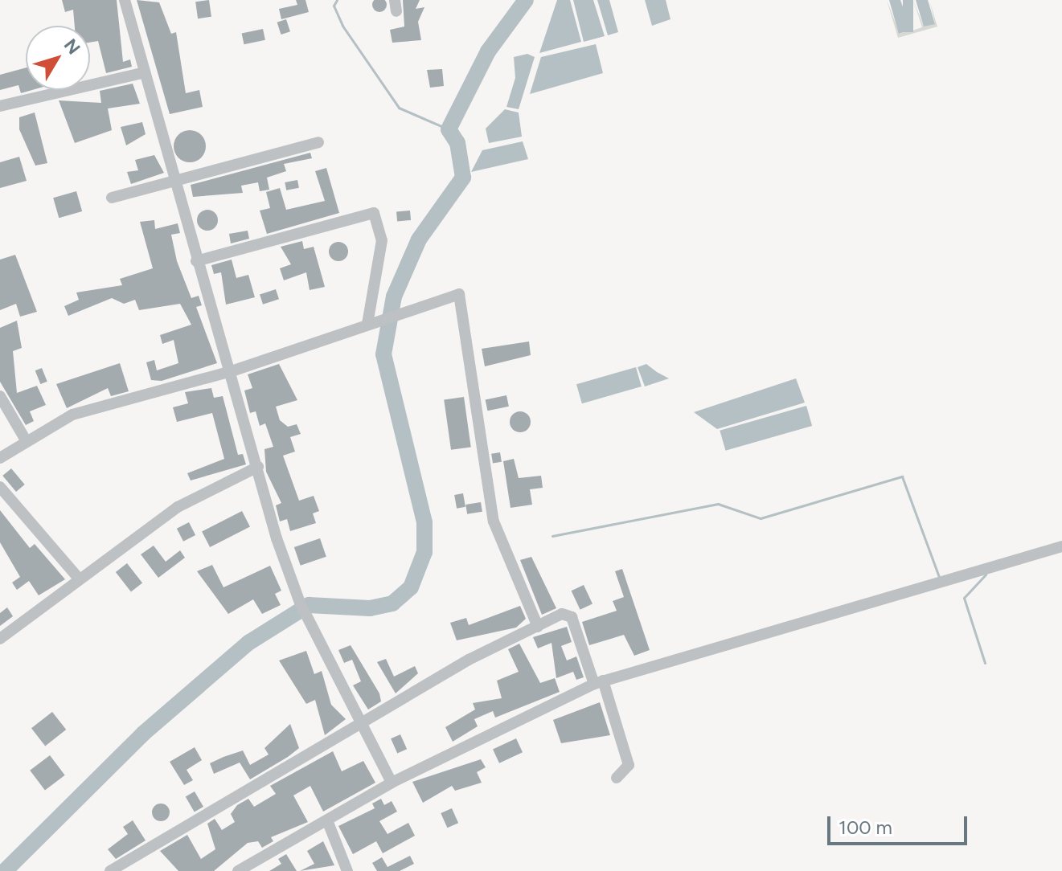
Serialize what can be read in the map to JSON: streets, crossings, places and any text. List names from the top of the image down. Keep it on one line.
{"scale_bar":"100 m","north":"top right"}
